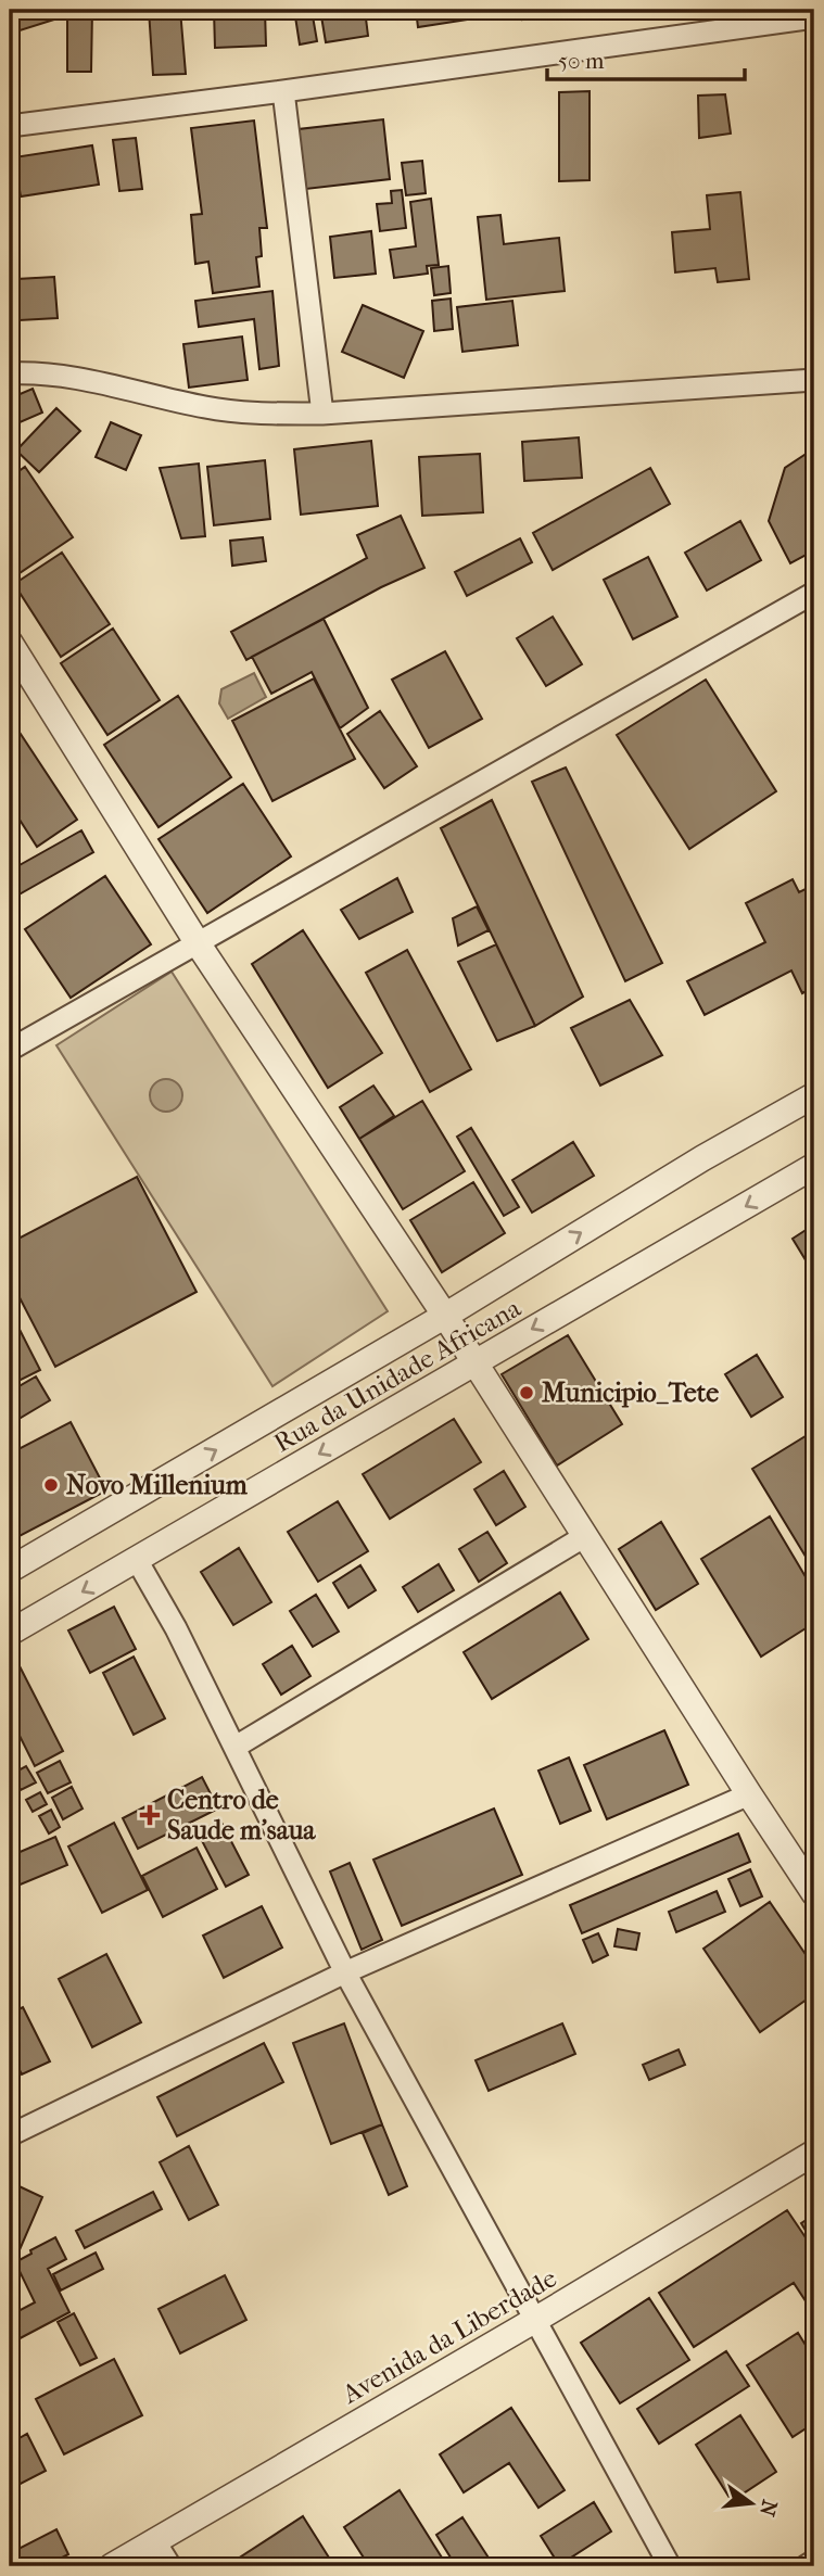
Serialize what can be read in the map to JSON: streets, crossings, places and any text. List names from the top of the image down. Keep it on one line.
{"streets":{"street":["Rua da Unidade Africana","Avenida da Liberdade"]},"places":{"other":["Municipio_Tete","Novo Millenium"],"health":["Centro de Saude m'saua"]},"scale_bar":"50 m","north":"right"}
